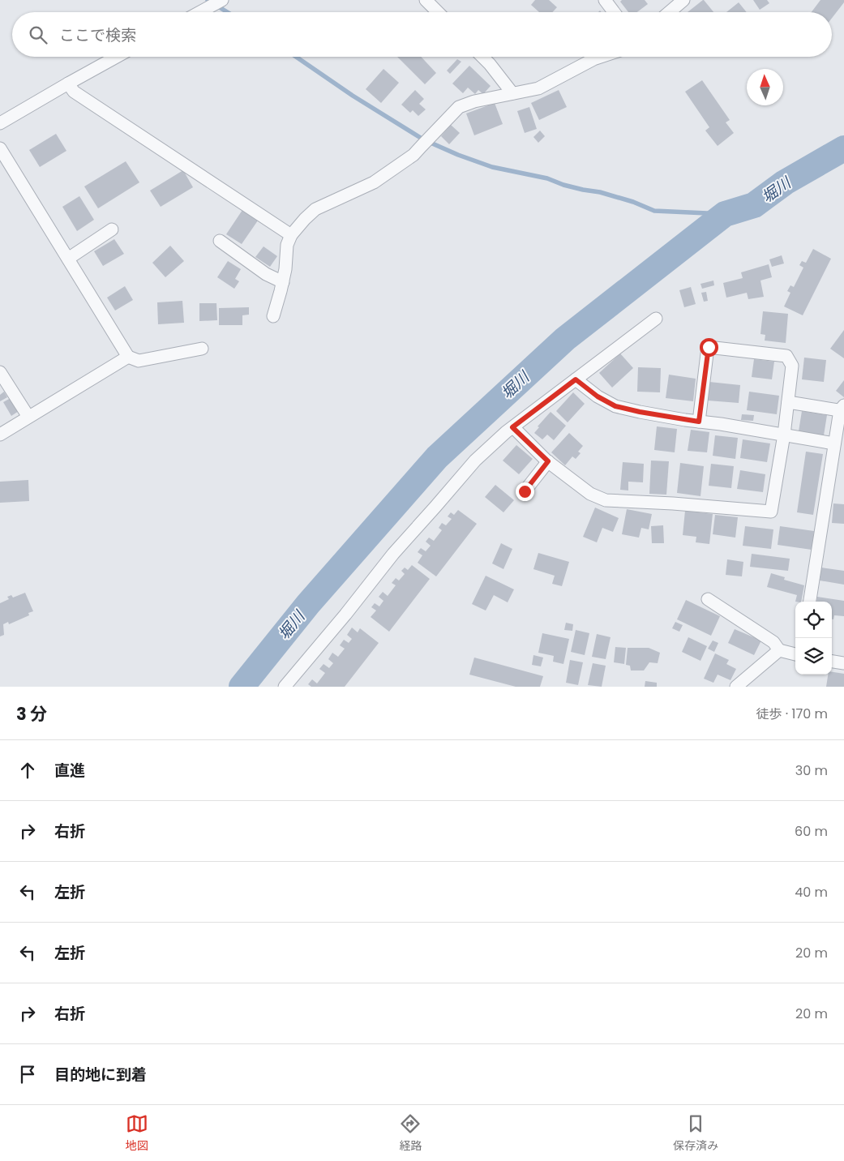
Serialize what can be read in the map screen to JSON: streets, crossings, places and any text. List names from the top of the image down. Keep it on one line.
{"water":["堀川"],"north":"top","page":{"search":"ここで検索","heading":["3 分","徒歩 · 170 m"],"list":[["直進","30 m"],["右折","60 m"],["左折","40 m"],["左折","20 m"],["右折","20 m"],"目的地に到着"],"nav":["地図","経路","保存済み"]}}
